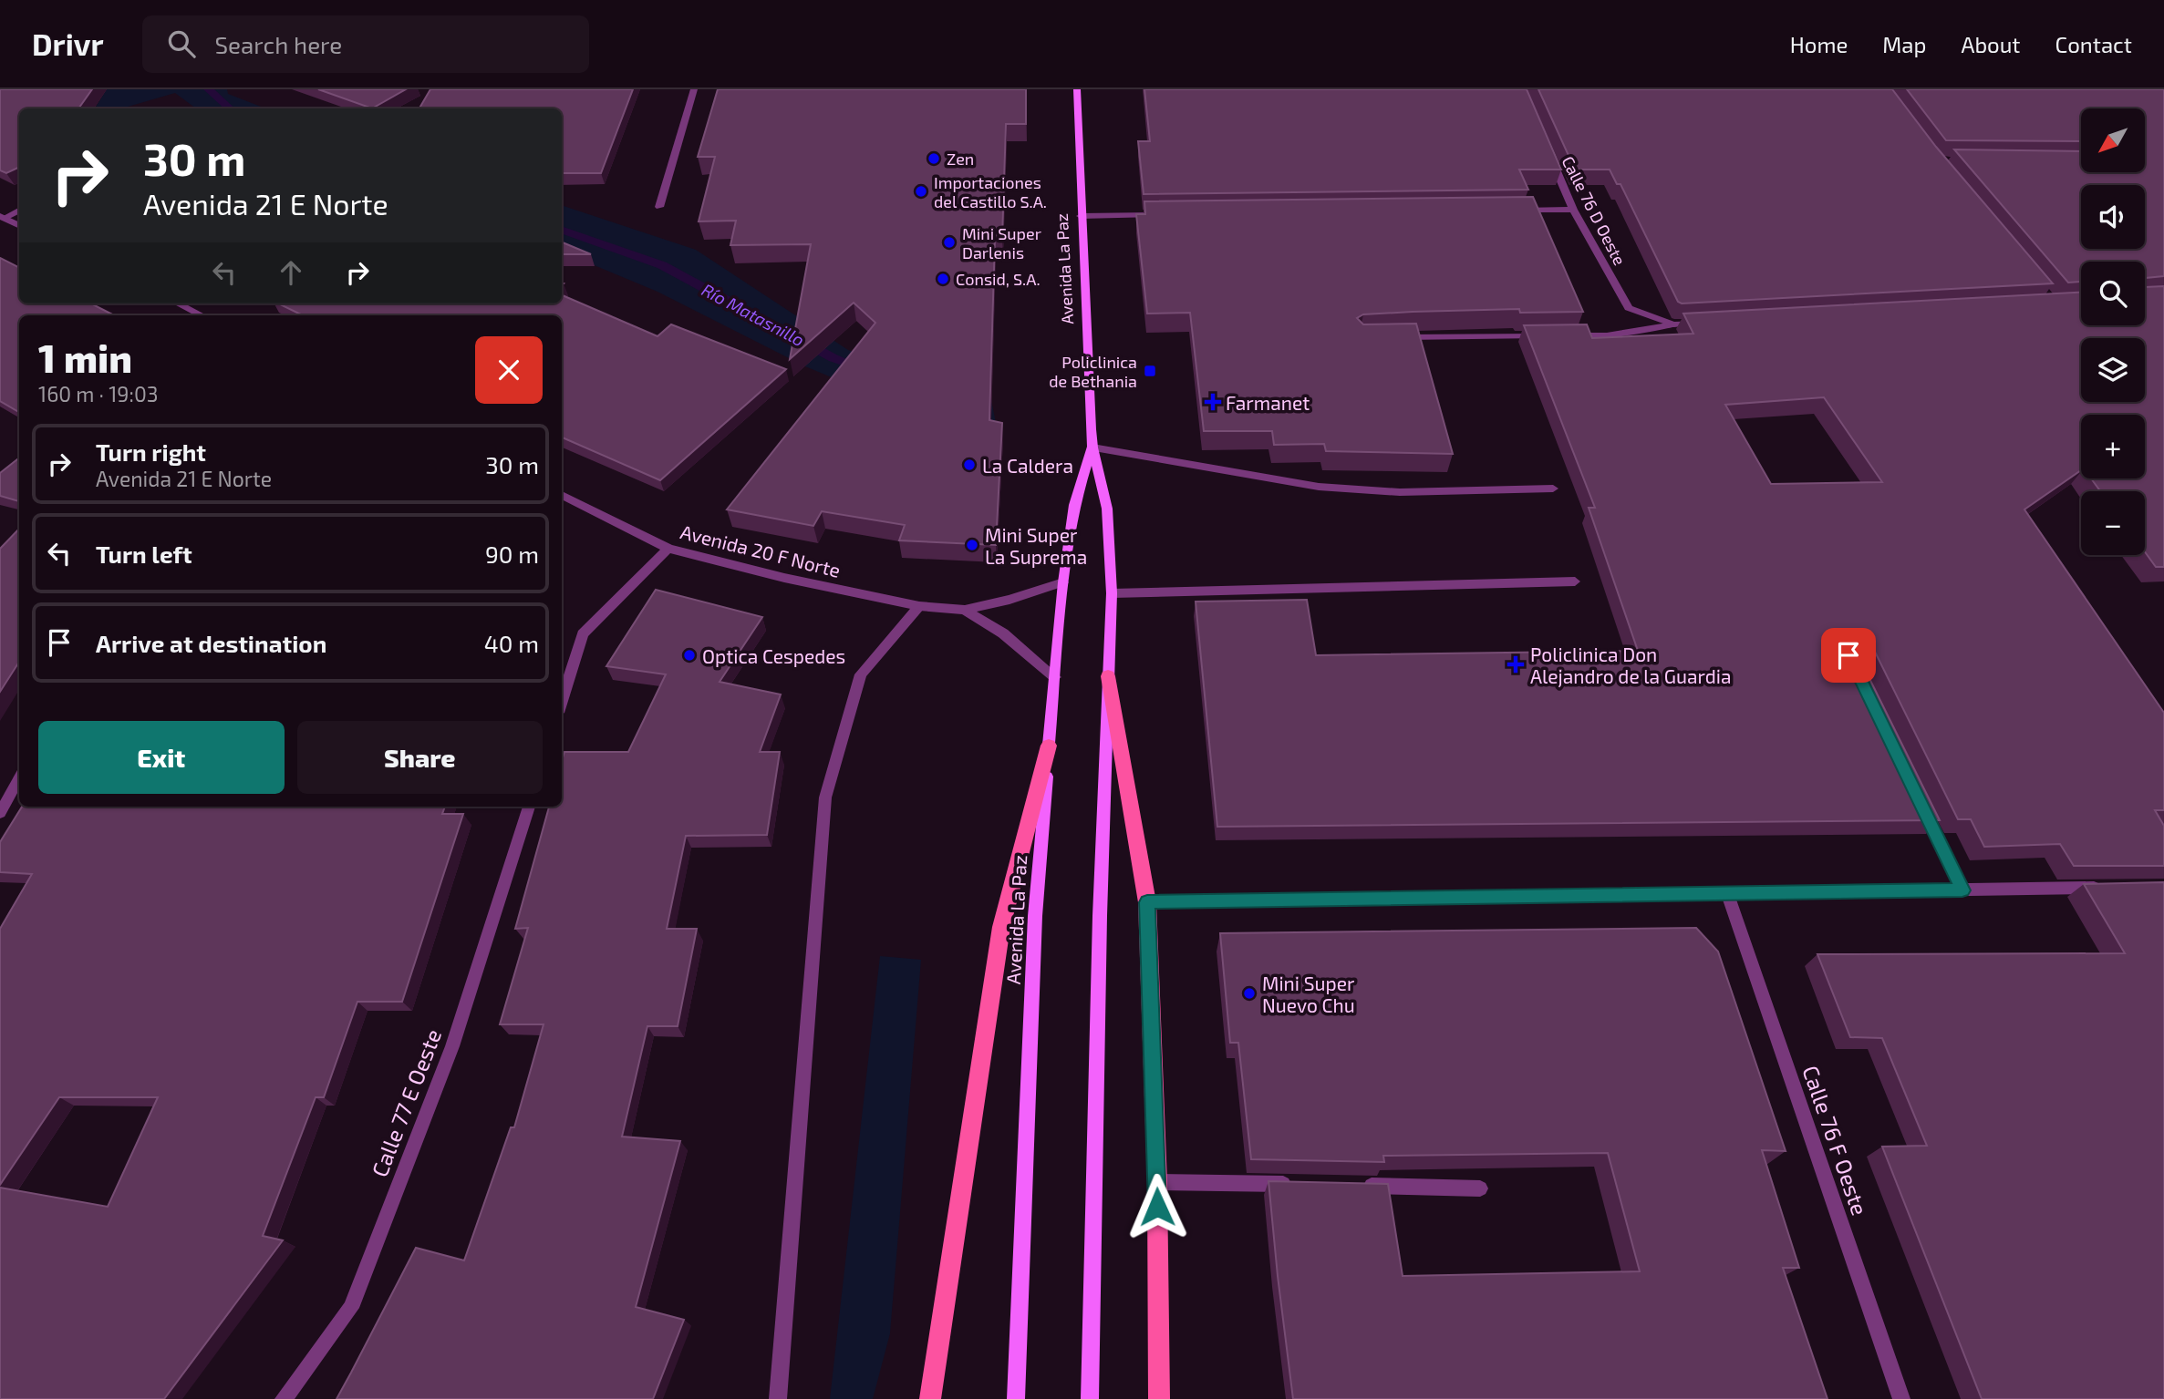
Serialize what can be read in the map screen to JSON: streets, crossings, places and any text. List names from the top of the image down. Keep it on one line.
{"streets":{"main road":["Avenida La Paz"],"street":["Calle 76 D Oeste","Avenida 20 F Norte","Calle 77 E Oeste","Calle 76 F Oeste"]},"crossings":[["Avenida La Paz","Avenida 20 F Norte"]],"water":["Río Matasnillo"],"places":{"other":["Zen","Importaciones del Castillo S.A.","Mini Super Darlenis","Consid, S.A.","La Caldera","Mini Super La Suprema","Optica Cespedes","Mini Super Nuevo Chu"],"transit":["Policlinica de Bethania"],"health":["Farmanet","Policlinica Don Alejandro de la Guardia"]},"north":"bottom left","page":{"header":"Drivr","search":"Search here","nav":["Home","Map","About","Contact"],"map_buttons":["+","−"],"turn":["30 m","Avenida 21 E Norte"],"heading":["1 min","160 m · 19:03"],"list":[{"name":"Turn right","note":"Avenida 21 E Norte","value":"30 m"},{"name":"Turn left","value":"90 m"},{"name":"Arrive at destination","value":"40 m"}],"buttons":["Exit","Share"]}}
